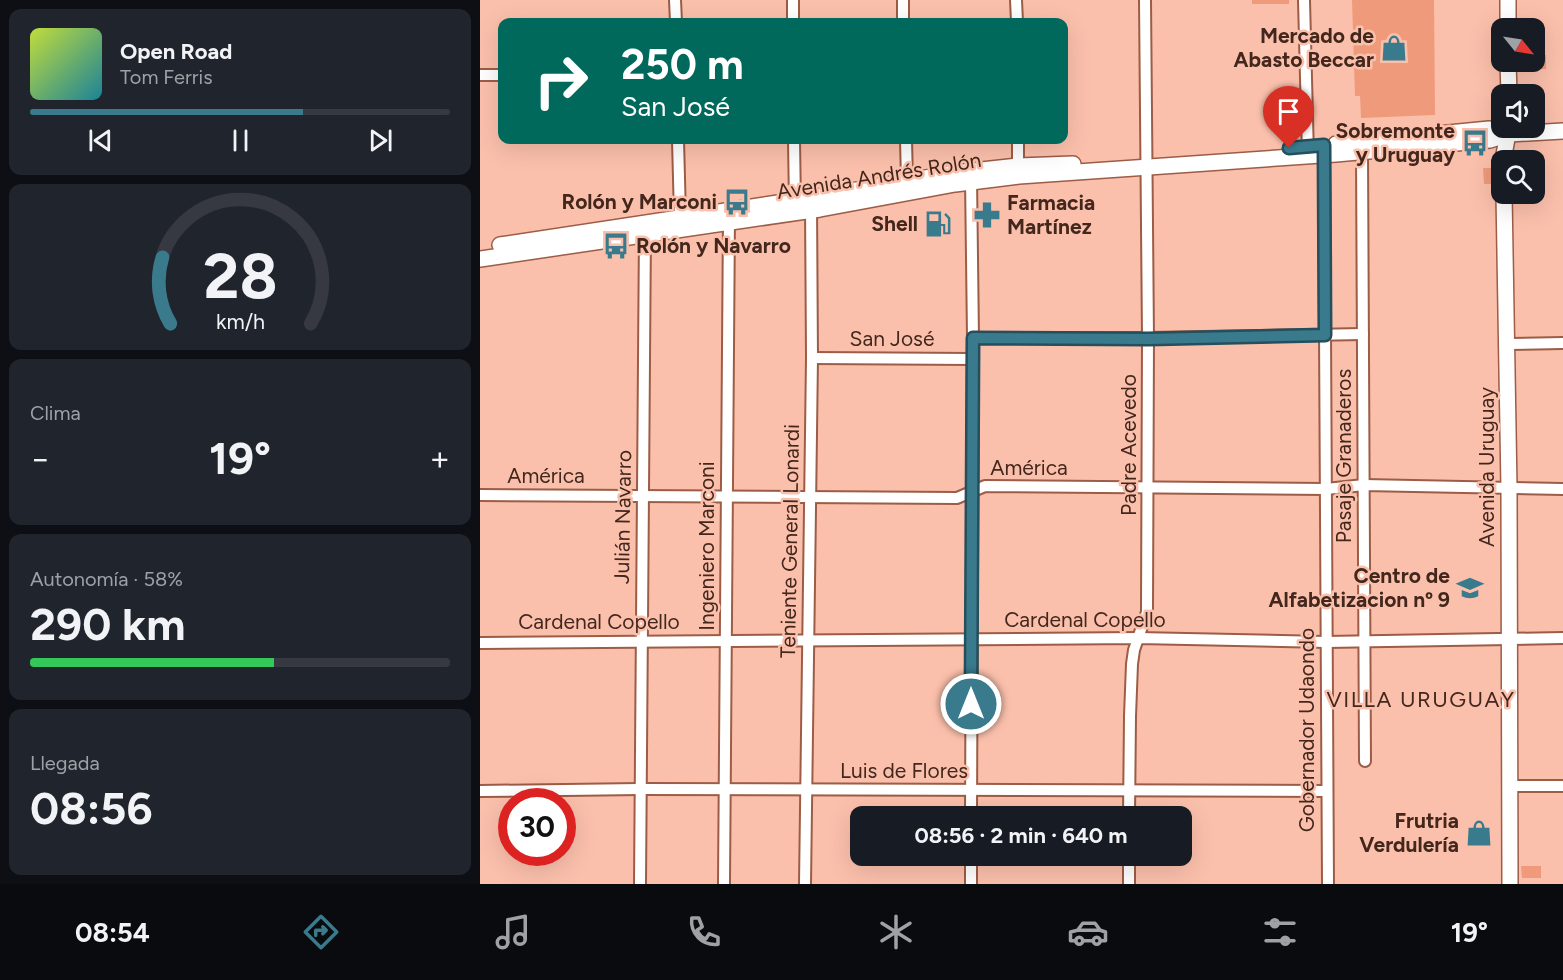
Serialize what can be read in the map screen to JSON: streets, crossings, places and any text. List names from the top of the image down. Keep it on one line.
{"streets":{"main road":["Avenida Andrés Rolón","Avenida Uruguay"],"street":["San José","Padre Acevedo","Pasaje Granaderos","América","Julián Navarro","Teniente General Lonardi","Ingeniero Marconi","Cardenal Copello","Gobernador Udaondo","Luis de Flores"]},"crossings":[["Avenida Andrés Rolón","Padre Acevedo"],["Avenida Andrés Rolón","Pasaje Granaderos"],["Avenida Andrés Rolón","Julián Navarro"],["Avenida Andrés Rolón","Teniente General Lonardi"],["Avenida Andrés Rolón","Ingeniero Marconi"],["Avenida Andrés Rolón","Gobernador Udaondo"],["San José","Teniente General Lonardi"],["Padre Acevedo","América"],["Padre Acevedo","Cardenal Copello"],["Padre Acevedo","Luis de Flores"],["Pasaje Granaderos","América"],["Pasaje Granaderos","Cardenal Copello"],["Avenida Uruguay","América"],["Avenida Uruguay","Cardenal Copello"],["América","Julián Navarro"],["América","Teniente General Lonardi"],["América","Ingeniero Marconi"],["América","Gobernador Udaondo"],["Julián Navarro","Cardenal Copello"],["Julián Navarro","Luis de Flores"],["Teniente General Lonardi","Cardenal Copello"],["Teniente General Lonardi","Luis de Flores"],["Ingeniero Marconi","Cardenal Copello"],["Ingeniero Marconi","Luis de Flores"],["Cardenal Copello","Gobernador Udaondo"],["Gobernador Udaondo","Luis de Flores"]],"districts":["VILLA URUGUAY"],"places":{"shop":["Mercado de Abasto Beccar","Frutria Verdulería"],"bus stop":["Sobremonte y Uruguay","Rolón y Marconi","Rolón y Navarro"],"pharmacy":["Farmacia Martínez"],"fuel station":["Shell"],"school or university":["Centro de Alfabetizacion nº 9"]},"north":"bottom right","page":{"turn":["250 m","San José"],"song":["Open Road","Tom Ferris"],"tile":["Clima",["Autonomía · 58%","290 km"],["Llegada","08:56"]],"heat":["−","19°","+"],"limit":"30","trip":"08:56 · 2 min · 640 m","tabs":["08:54","19°"],"gauge":["28","km/h"]}}
